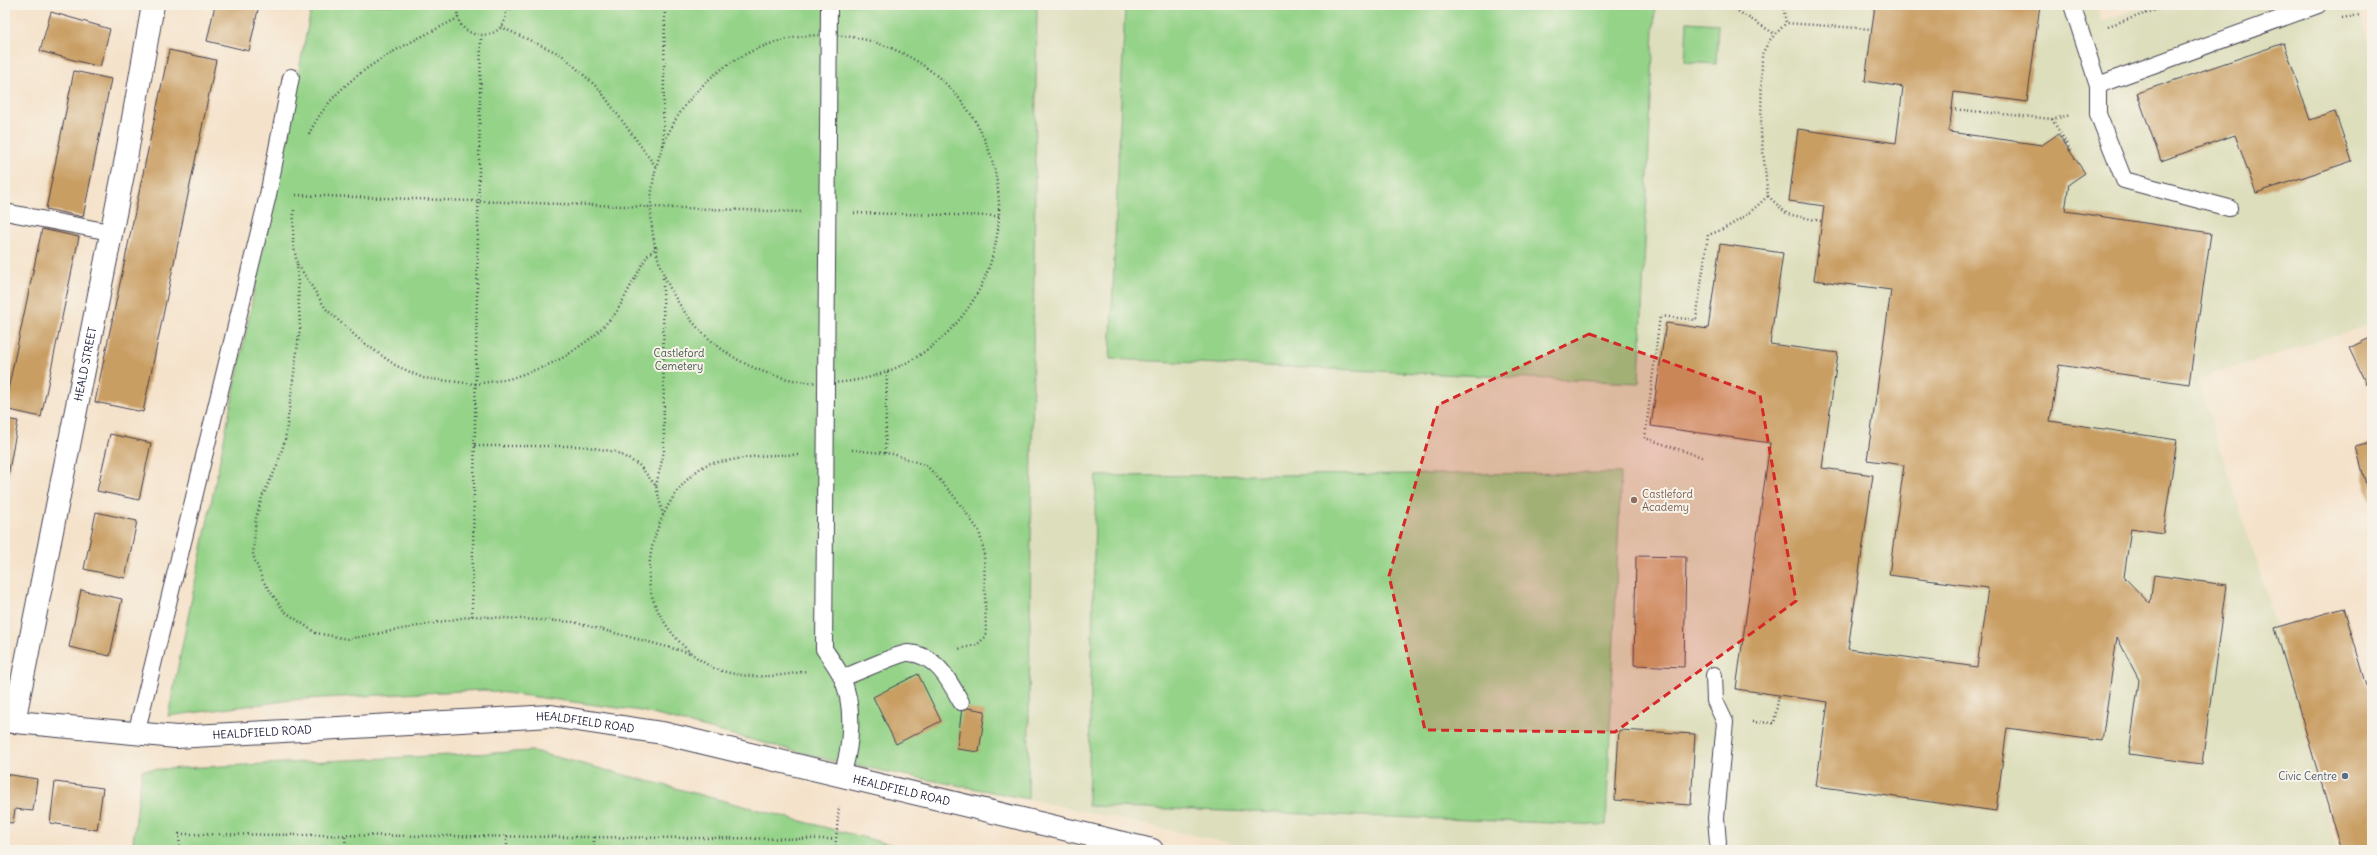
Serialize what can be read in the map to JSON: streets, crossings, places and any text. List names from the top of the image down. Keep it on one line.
{"streets":{"street":["HEALD STREET","HEALDFIELD ROAD"]},"crossings":[["HEALD STREET","HEALDFIELD ROAD"]],"parks":["Castleford Cemetery"],"places":["Castleford Academy","Civic Centre"]}
